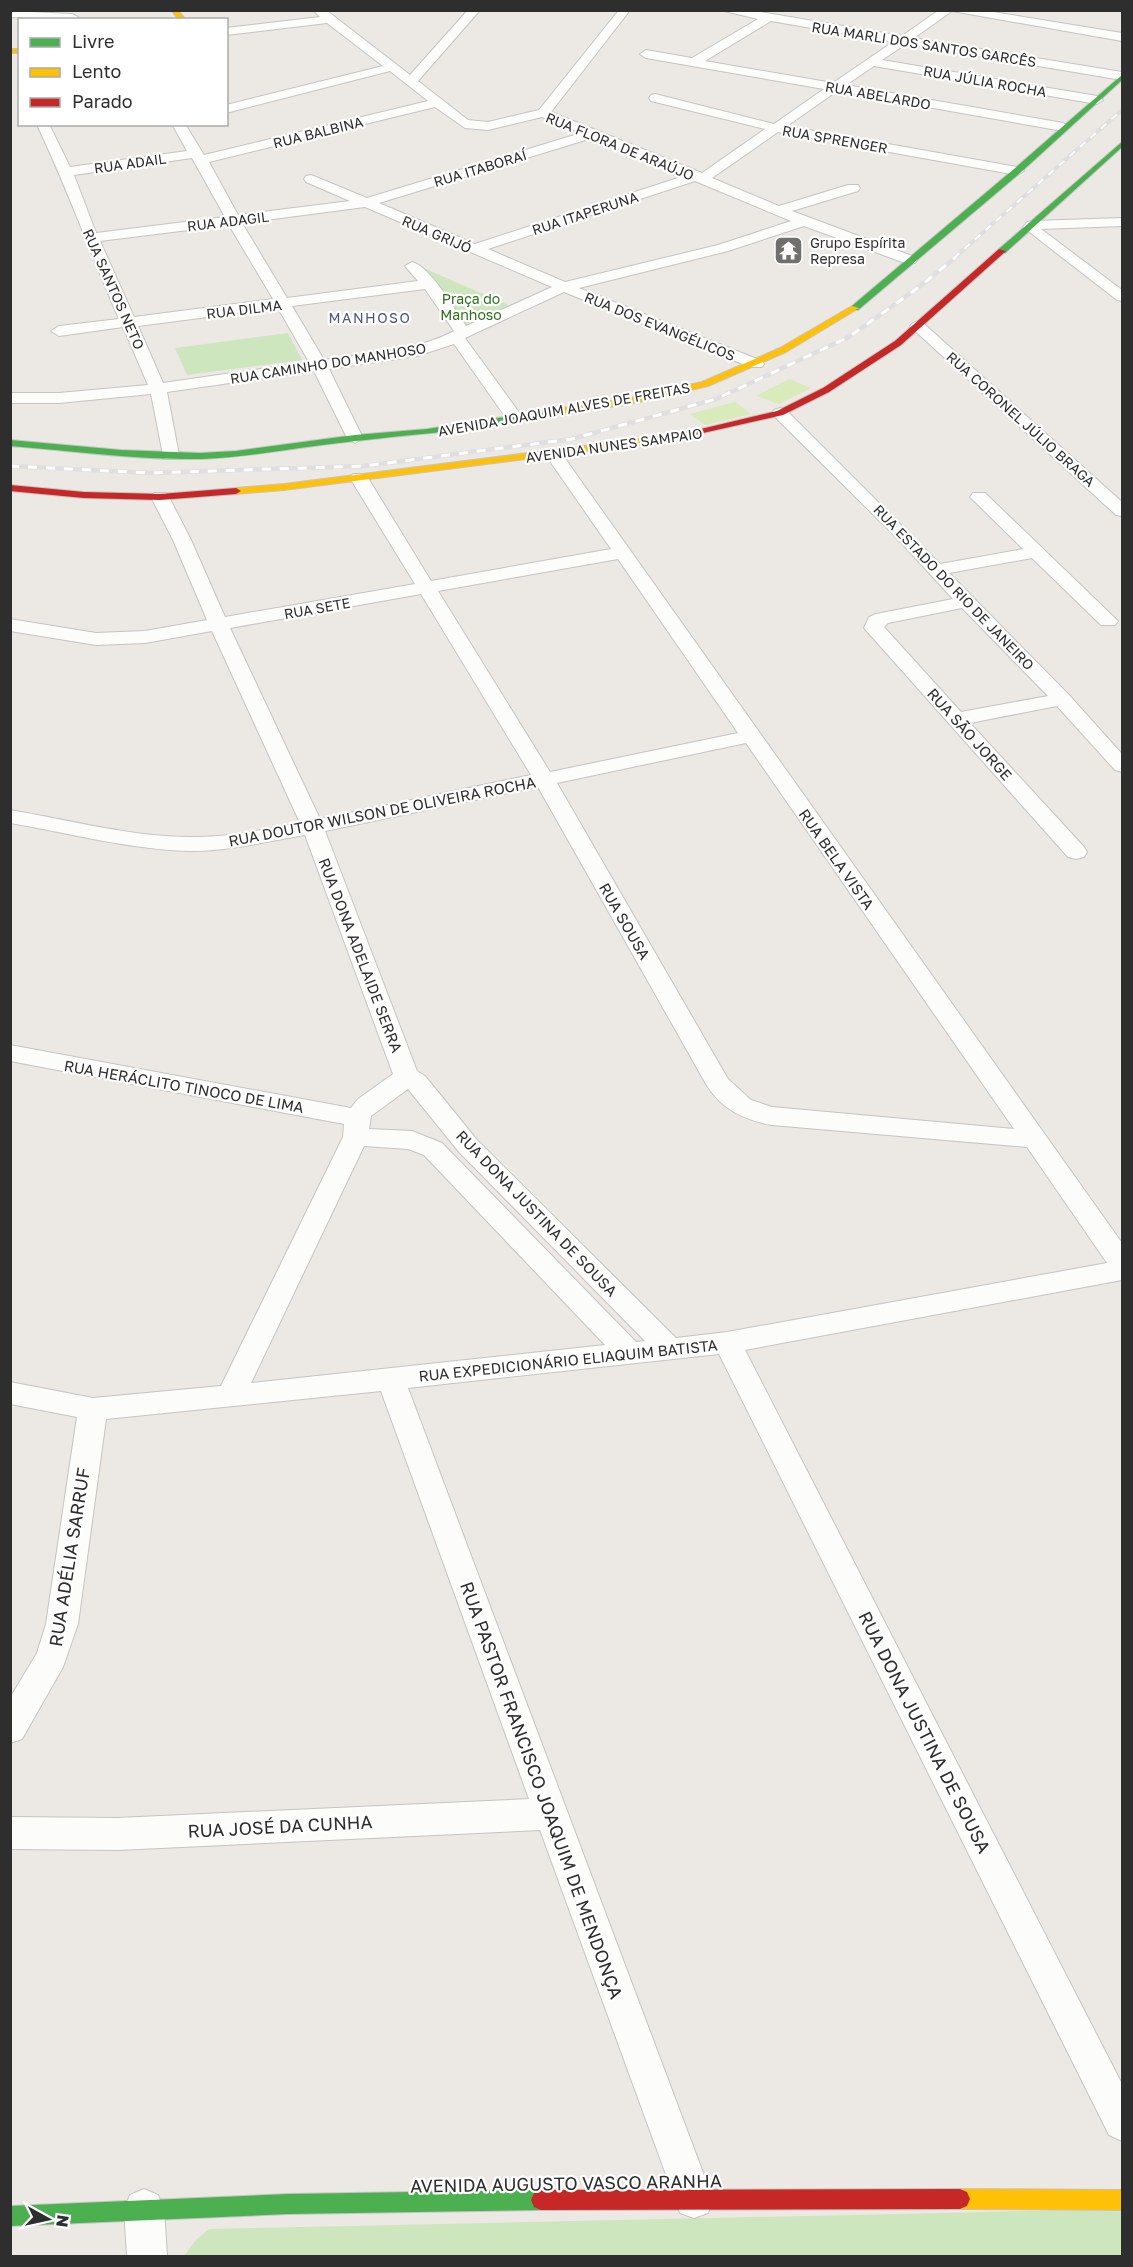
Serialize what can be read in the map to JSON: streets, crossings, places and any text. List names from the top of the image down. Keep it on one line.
{"streets":{"street":["RUA MARLI DOS SANTOS GARCÊS","RUA JÚLIA ROCHA","RUA ABELARDO","RUA BALBINA","RUA SPRENGER","RUA FLORA DE ARAÚJO","RUA ADAIL","RUA ITABORAÍ","RUA ITAPERUNA","RUA ADAGIL","RUA GRIJÓ","RUA SANTOS NETO","RUA DILMA","RUA DOS EVANGÉLICOS","RUA CAMINHO DO MANHOSO","AVENIDA JOAQUIM ALVES DE FREITAS","RUA CORONEL JÚLIO BRAGA","AVENIDA NUNES SAMPAIO","RUA ESTADO DO RIO DE JANEIRO","RUA SETE","RUA SÃO JORGE","RUA DOUTOR WILSON DE OLIVEIRA ROCHA","RUA BELA VISTA","RUA SOUSA","RUA DONA ADELAIDE SERRA","RUA HERÁCLITO TINOCO DE LIMA","RUA DONA JUSTINA DE SOUSA","RUA EXPEDICIONÁRIO ELIAQUIM BATISTA","RUA ADÉLIA SARRUF","RUA PASTOR FRANCISCO JOAQUIM DE MENDONÇA","RUA JOSÉ DA CUNHA","AVENIDA AUGUSTO VASCO ARANHA"]},"crossings":[["RUA MARLI DOS SANTOS GARCÊS","RUA ITAPERUNA"],["RUA MARLI DOS SANTOS GARCÊS","AVENIDA JOAQUIM ALVES DE FREITAS"],["RUA JÚLIA ROCHA","RUA ITAPERUNA"],["RUA JÚLIA ROCHA","AVENIDA JOAQUIM ALVES DE FREITAS"],["RUA ABELARDO","RUA ITAPERUNA"],["RUA ABELARDO","AVENIDA JOAQUIM ALVES DE FREITAS"],["RUA BALBINA","RUA FLORA DE ARAÚJO"],["RUA BALBINA","RUA ADAIL"],["RUA SPRENGER","RUA ITAPERUNA"],["RUA SPRENGER","AVENIDA JOAQUIM ALVES DE FREITAS"],["RUA FLORA DE ARAÚJO","RUA ITABORAÍ"],["RUA FLORA DE ARAÚJO","RUA ITAPERUNA"],["RUA FLORA DE ARAÚJO","RUA CAMINHO DO MANHOSO"],["RUA FLORA DE ARAÚJO","AVENIDA JOAQUIM ALVES DE FREITAS"],["RUA ADAIL","RUA SANTOS NETO"],["RUA ITABORAÍ","RUA ADAGIL"],["RUA ITABORAÍ","RUA GRIJÓ"],["RUA ITAPERUNA","RUA GRIJÓ"],["RUA ADAGIL","RUA GRIJÓ"],["RUA ADAGIL","RUA SANTOS NETO"],["RUA GRIJÓ","RUA DOS EVANGÉLICOS"],["RUA GRIJÓ","RUA CAMINHO DO MANHOSO"],["RUA SANTOS NETO","RUA DILMA"],["RUA SANTOS NETO","RUA CAMINHO DO MANHOSO"],["RUA SANTOS NETO","AVENIDA JOAQUIM ALVES DE FREITAS"],["RUA DOS EVANGÉLICOS","RUA CAMINHO DO MANHOSO"],["RUA DOS EVANGÉLICOS","AVENIDA JOAQUIM ALVES DE FREITAS"],["RUA CORONEL JÚLIO BRAGA","AVENIDA NUNES SAMPAIO"],["AVENIDA NUNES SAMPAIO","RUA ESTADO DO RIO DE JANEIRO"],["AVENIDA NUNES SAMPAIO","RUA BELA VISTA"],["AVENIDA NUNES SAMPAIO","RUA SOUSA"],["AVENIDA NUNES SAMPAIO","RUA DONA ADELAIDE SERRA"],["RUA ESTADO DO RIO DE JANEIRO","RUA SÃO JORGE"],["RUA SETE","RUA BELA VISTA"],["RUA SETE","RUA SOUSA"],["RUA SETE","RUA DONA ADELAIDE SERRA"],["RUA DOUTOR WILSON DE OLIVEIRA ROCHA","RUA BELA VISTA"],["RUA DOUTOR WILSON DE OLIVEIRA ROCHA","RUA SOUSA"],["RUA DOUTOR WILSON DE OLIVEIRA ROCHA","RUA DONA ADELAIDE SERRA"],["RUA BELA VISTA","RUA SOUSA"],["RUA DONA ADELAIDE SERRA","RUA DONA JUSTINA DE SOUSA"],["RUA HERÁCLITO TINOCO DE LIMA","RUA DONA JUSTINA DE SOUSA"],["RUA DONA JUSTINA DE SOUSA","RUA EXPEDICIONÁRIO ELIAQUIM BATISTA"],["RUA EXPEDICIONÁRIO ELIAQUIM BATISTA","RUA ADÉLIA SARRUF"],["RUA EXPEDICIONÁRIO ELIAQUIM BATISTA","RUA PASTOR FRANCISCO JOAQUIM DE MENDONÇA"],["RUA PASTOR FRANCISCO JOAQUIM DE MENDONÇA","RUA JOSÉ DA CUNHA"],["RUA PASTOR FRANCISCO JOAQUIM DE MENDONÇA","AVENIDA AUGUSTO VASCO ARANHA"]],"districts":["MANHOSO"],"parks":["Praça do Manhoso"],"places":{"temple":["Grupo Espírita Represa"]},"legend":["Livre","Lento","Parado"],"north":"right"}
